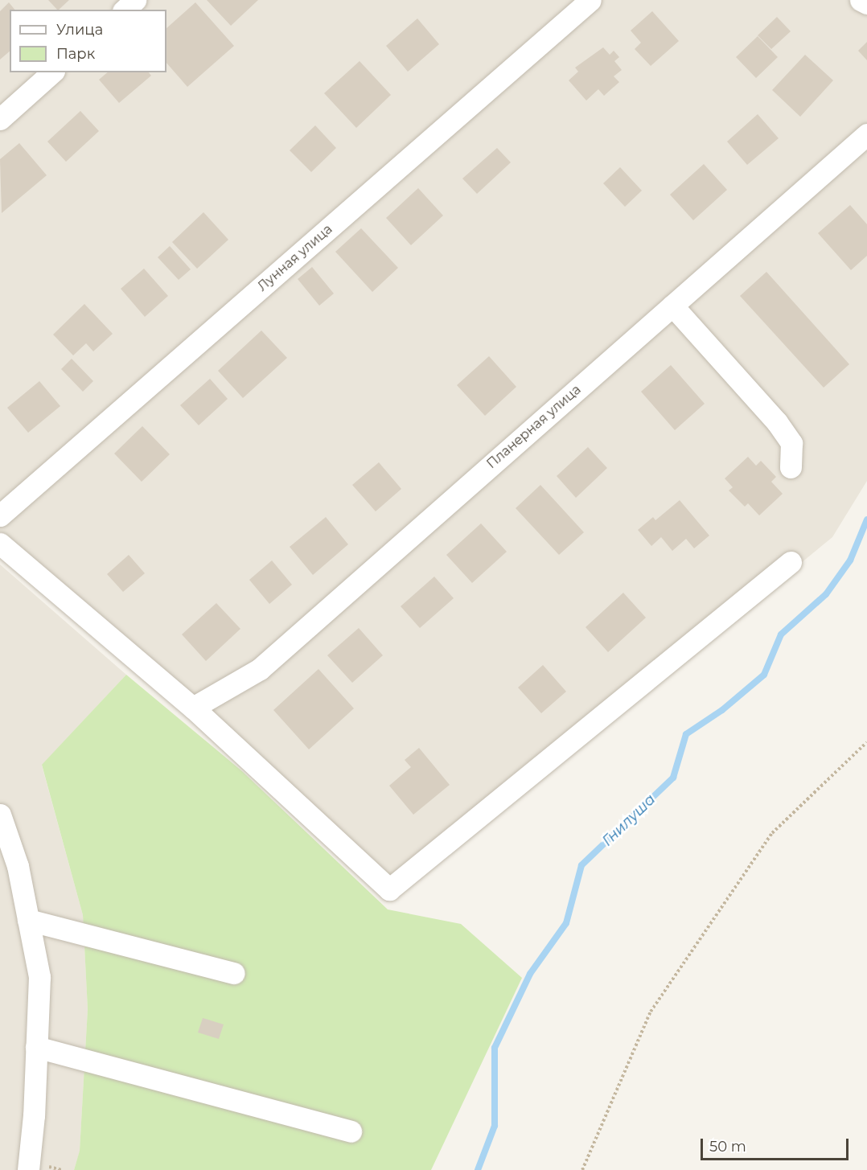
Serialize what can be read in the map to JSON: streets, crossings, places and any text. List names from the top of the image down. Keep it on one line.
{"streets":{"street":["Лунная улица","Планерная улица"]},"water":["Гнилуша"],"legend":["Улица","Парк"],"scale_bar":"50 m"}
